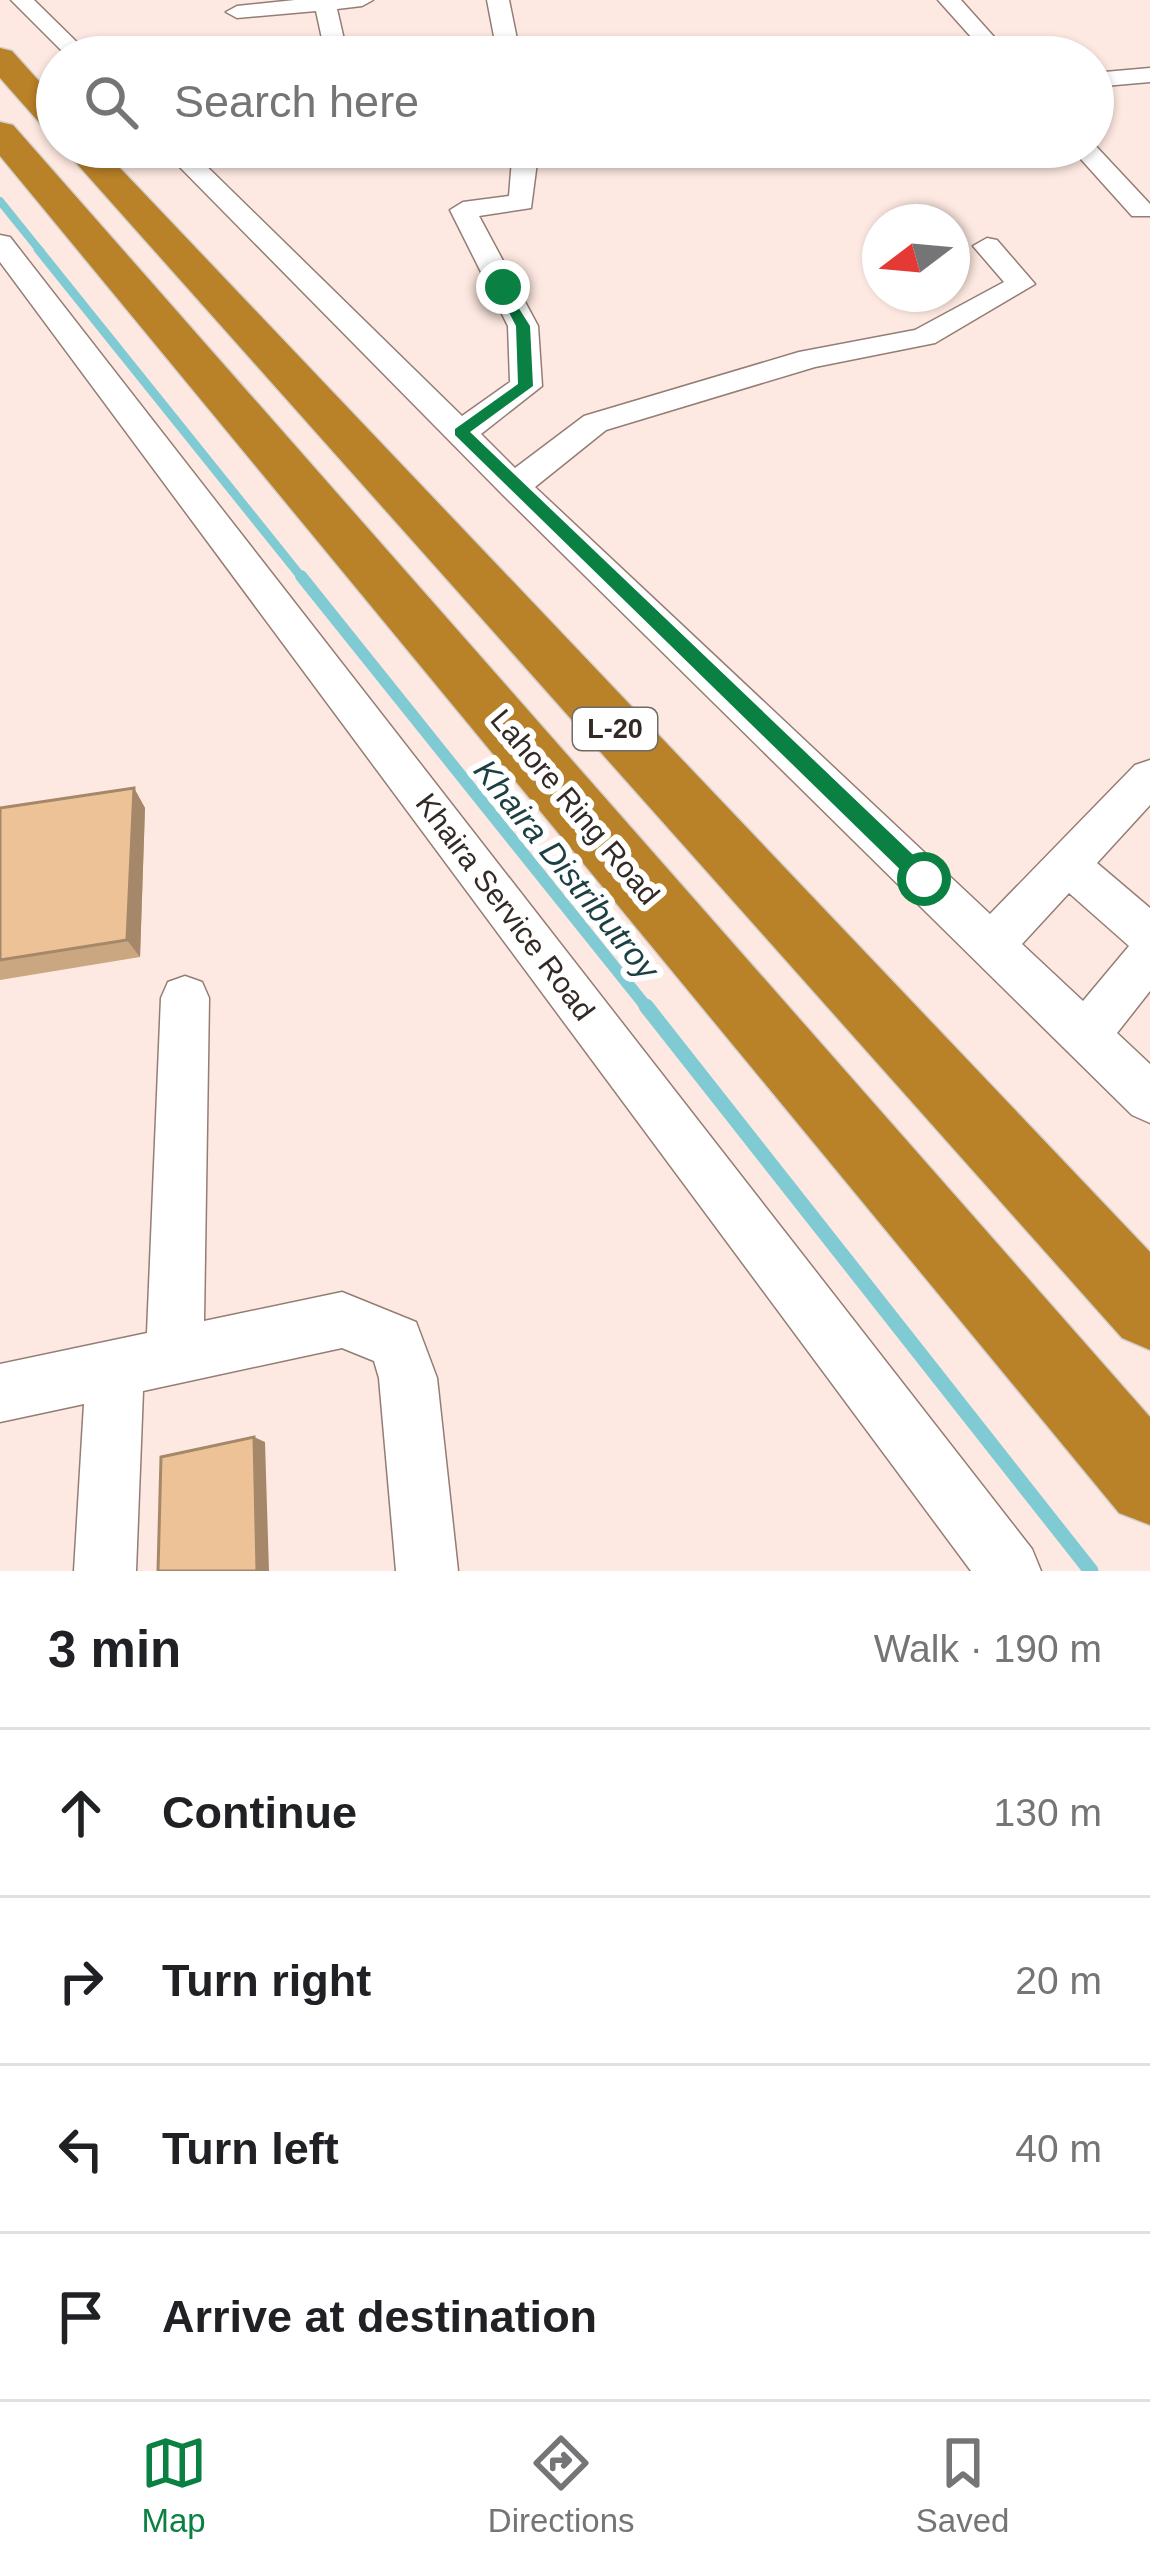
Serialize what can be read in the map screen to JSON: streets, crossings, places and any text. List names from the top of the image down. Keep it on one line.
{"streets":{"highway":["L-20","Lahore Ring Road"],"street":["Khaira Service Road"]},"water":["Khaira Distributroy"],"north":"left","page":{"search":"Search here","heading":["3 min","Walk · 190 m"],"list":[["Continue","130 m"],["Turn right","20 m"],["Turn left","40 m"],"Arrive at destination"],"nav":["Map","Directions","Saved"]}}
